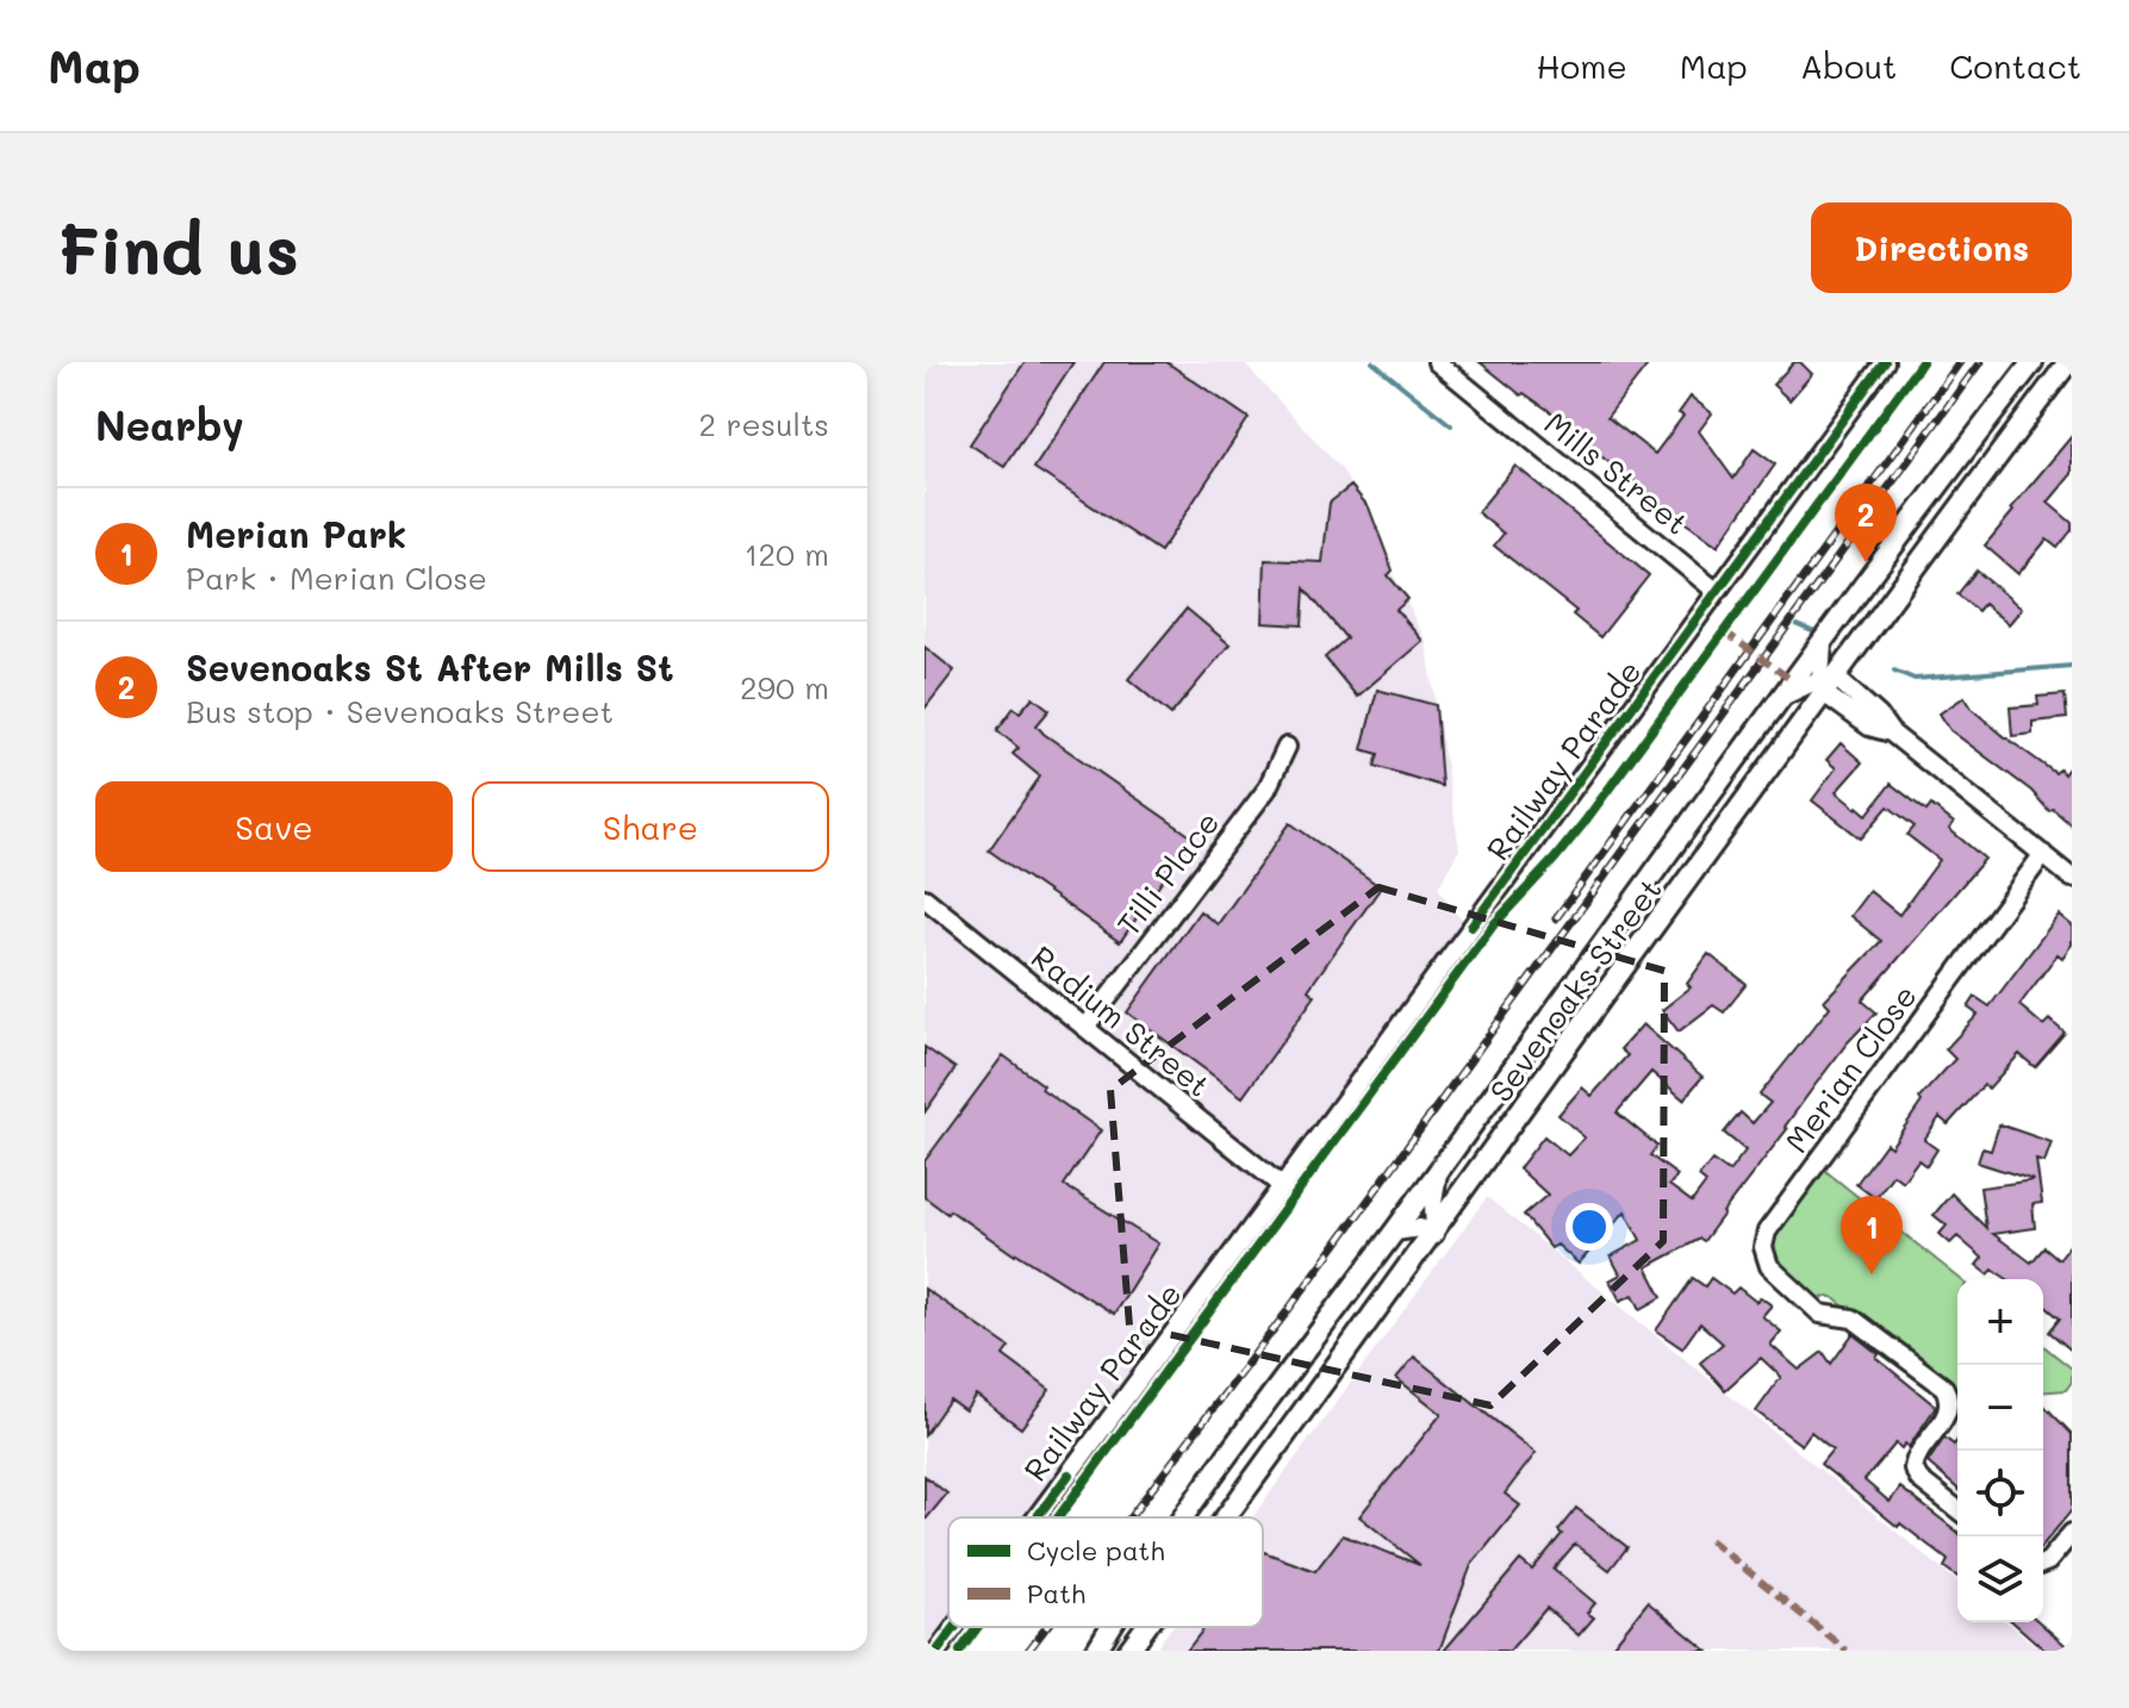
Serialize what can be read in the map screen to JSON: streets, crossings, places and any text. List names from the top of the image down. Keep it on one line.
{"streets":{"main road":["Sevenoaks Street"],"street":["Mills Street","Railway Parade","Tilli Place","Radium Street","Merian Close"]},"crossings":[["Mills Street","Railway Parade"],["Railway Parade","Radium Street"],["Tilli Place","Radium Street"]],"legend":["Cycle path","Path"],"page":{"header":"Map","nav":["Home","Map","About","Contact"],"buttons":["Directions",["Save","Share"]],"title":"Find us","heading":["Nearby","2 results"],"pins":["2","1"],"list":[{"mark":"1","name":"Merian Park","note":"Park · Merian Close","value":"120 m"},{"mark":"2","name":"Sevenoaks St After Mills St","note":"Bus stop · Sevenoaks Street","value":"290 m"}],"map_buttons":["+","−"]}}
